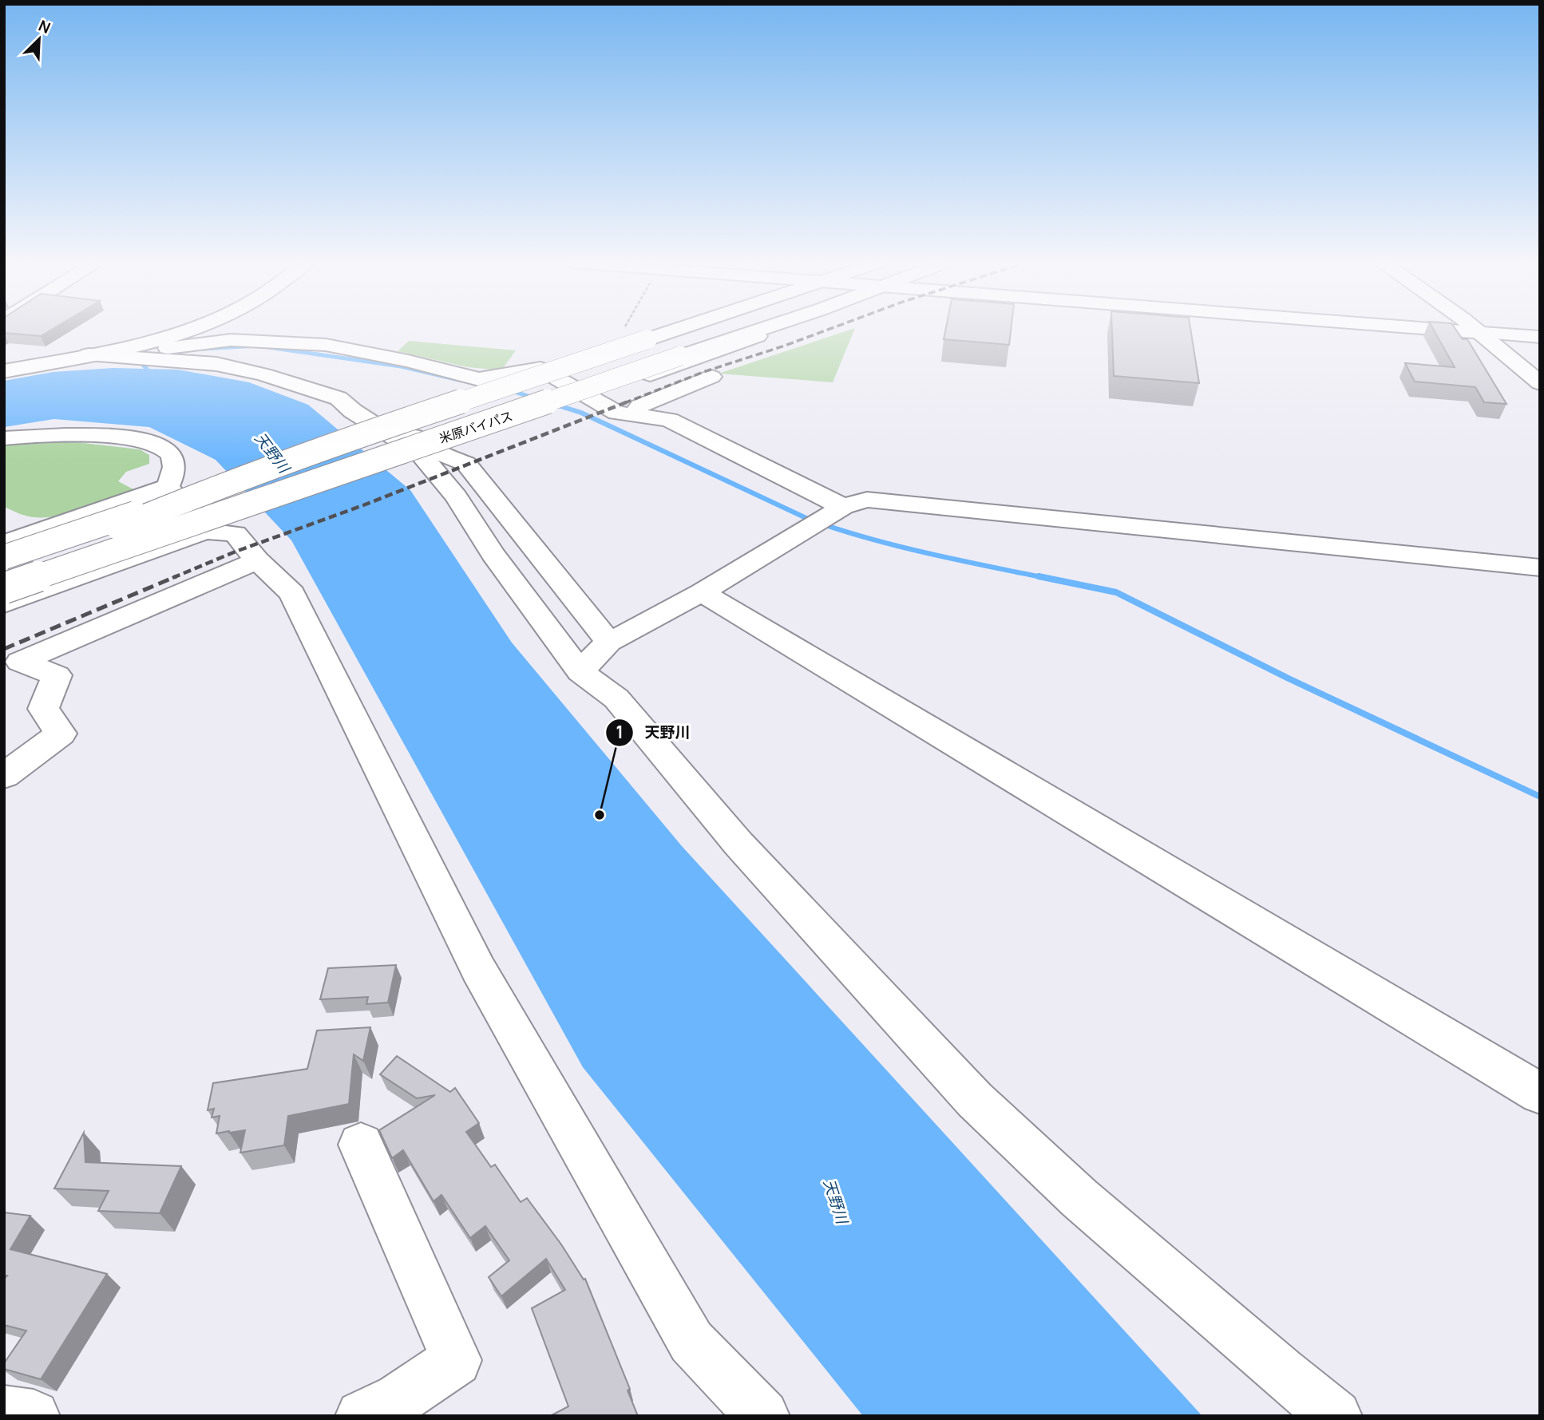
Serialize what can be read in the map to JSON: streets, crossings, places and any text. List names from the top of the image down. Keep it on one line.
{"streets":{"main road":["米原バイパス"]},"water":["天野川"],"places":["天野川"],"north":"top right"}
